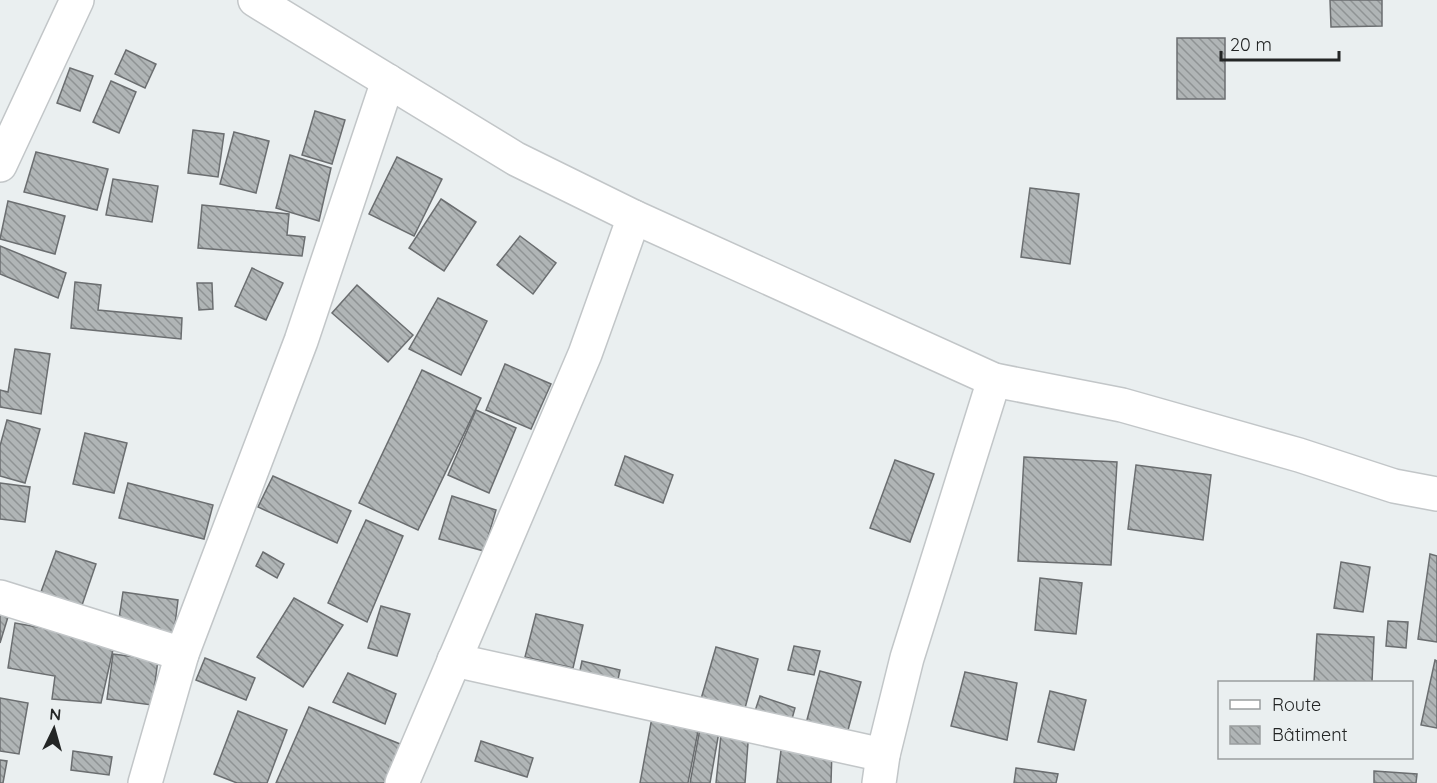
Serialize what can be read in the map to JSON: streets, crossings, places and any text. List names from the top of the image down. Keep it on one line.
{"legend":["Route","Bâtiment"],"scale_bar":"20 m","north":"top"}
